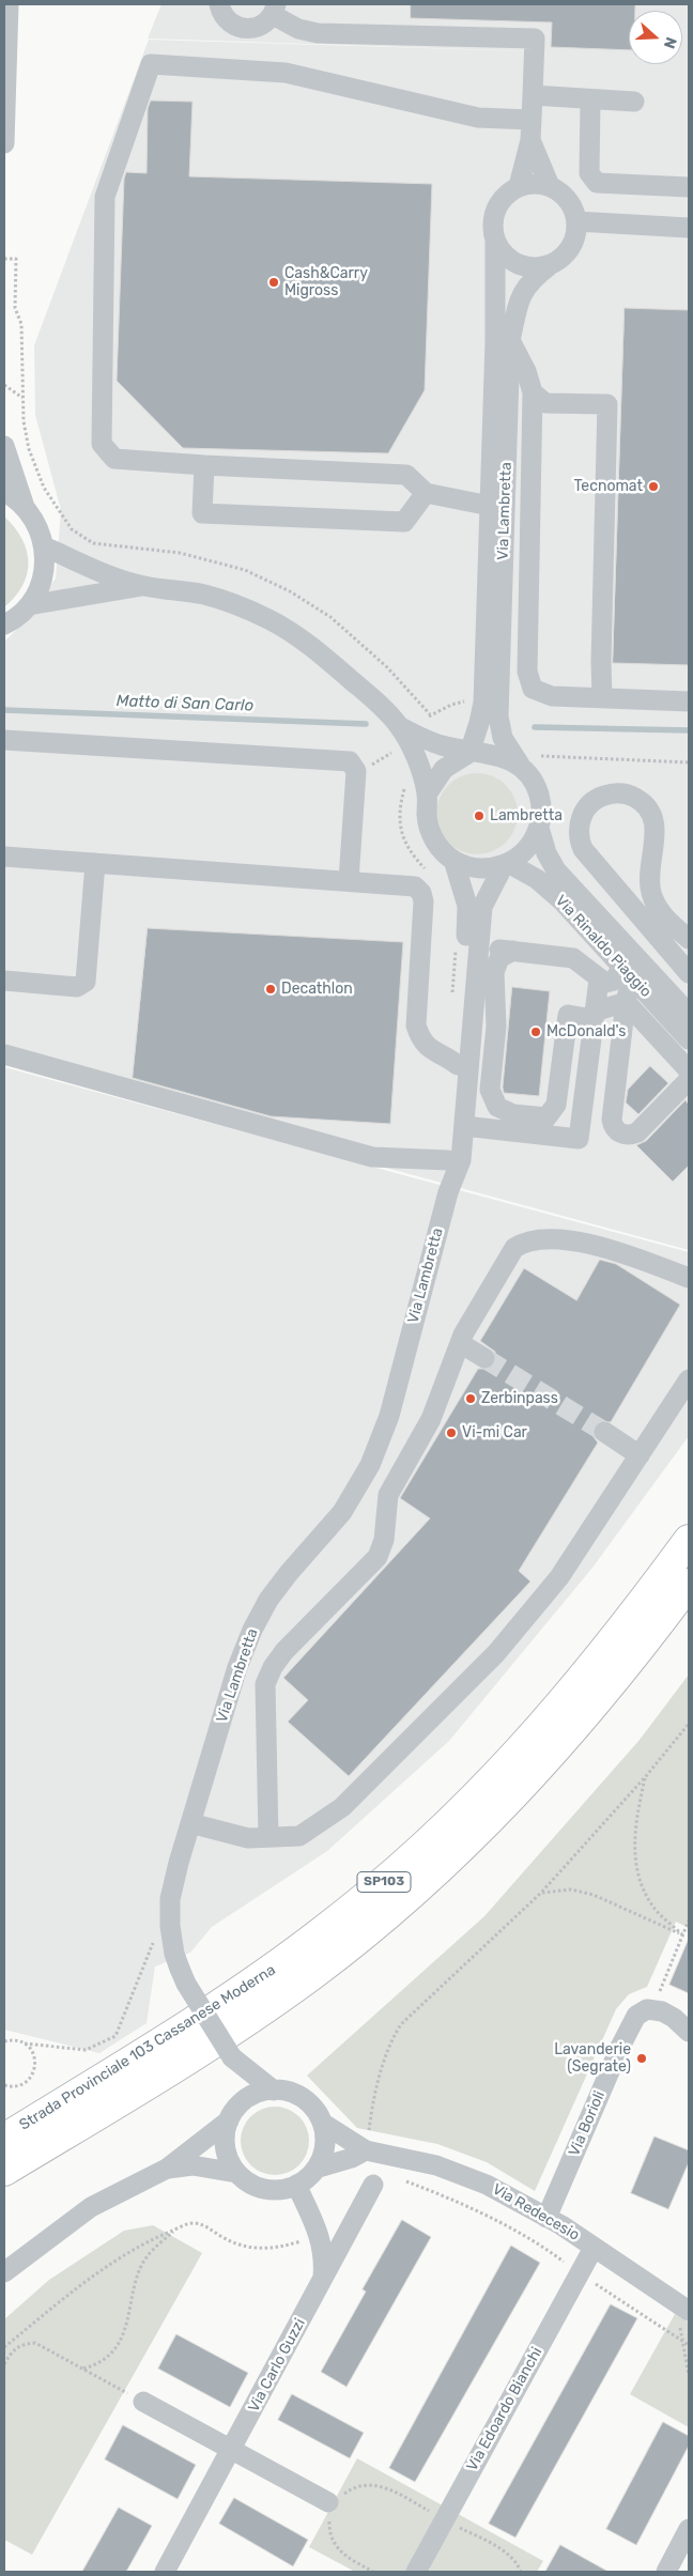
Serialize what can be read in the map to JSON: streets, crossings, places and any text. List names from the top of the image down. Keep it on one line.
{"streets":{"highway":["SP103","Strada Provinciale 103 Cassanese Moderna"],"street":["Via Lambretta","Via Rinaldo Piaggio","Via Borioli","Via Redecesio","Via Carlo Guzzi","Via Edoardo Bianchi"]},"crossings":[["Via Lambretta","Via Rinaldo Piaggio"],["Via Lambretta","Via Redecesio"],["Via Lambretta","Via Carlo Guzzi"],["Via Borioli","Via Redecesio"],["Via Redecesio","Via Carlo Guzzi"],["Via Redecesio","Via Edoardo Bianchi"]],"water":["Matto di San Carlo"],"places":["Cash&Carry Migross","Tecnomat","Lambretta","Decathlon","McDonald's","Zerbinpass","Vi-mi Car","Lavanderie (Segrate)"],"north":"right"}
